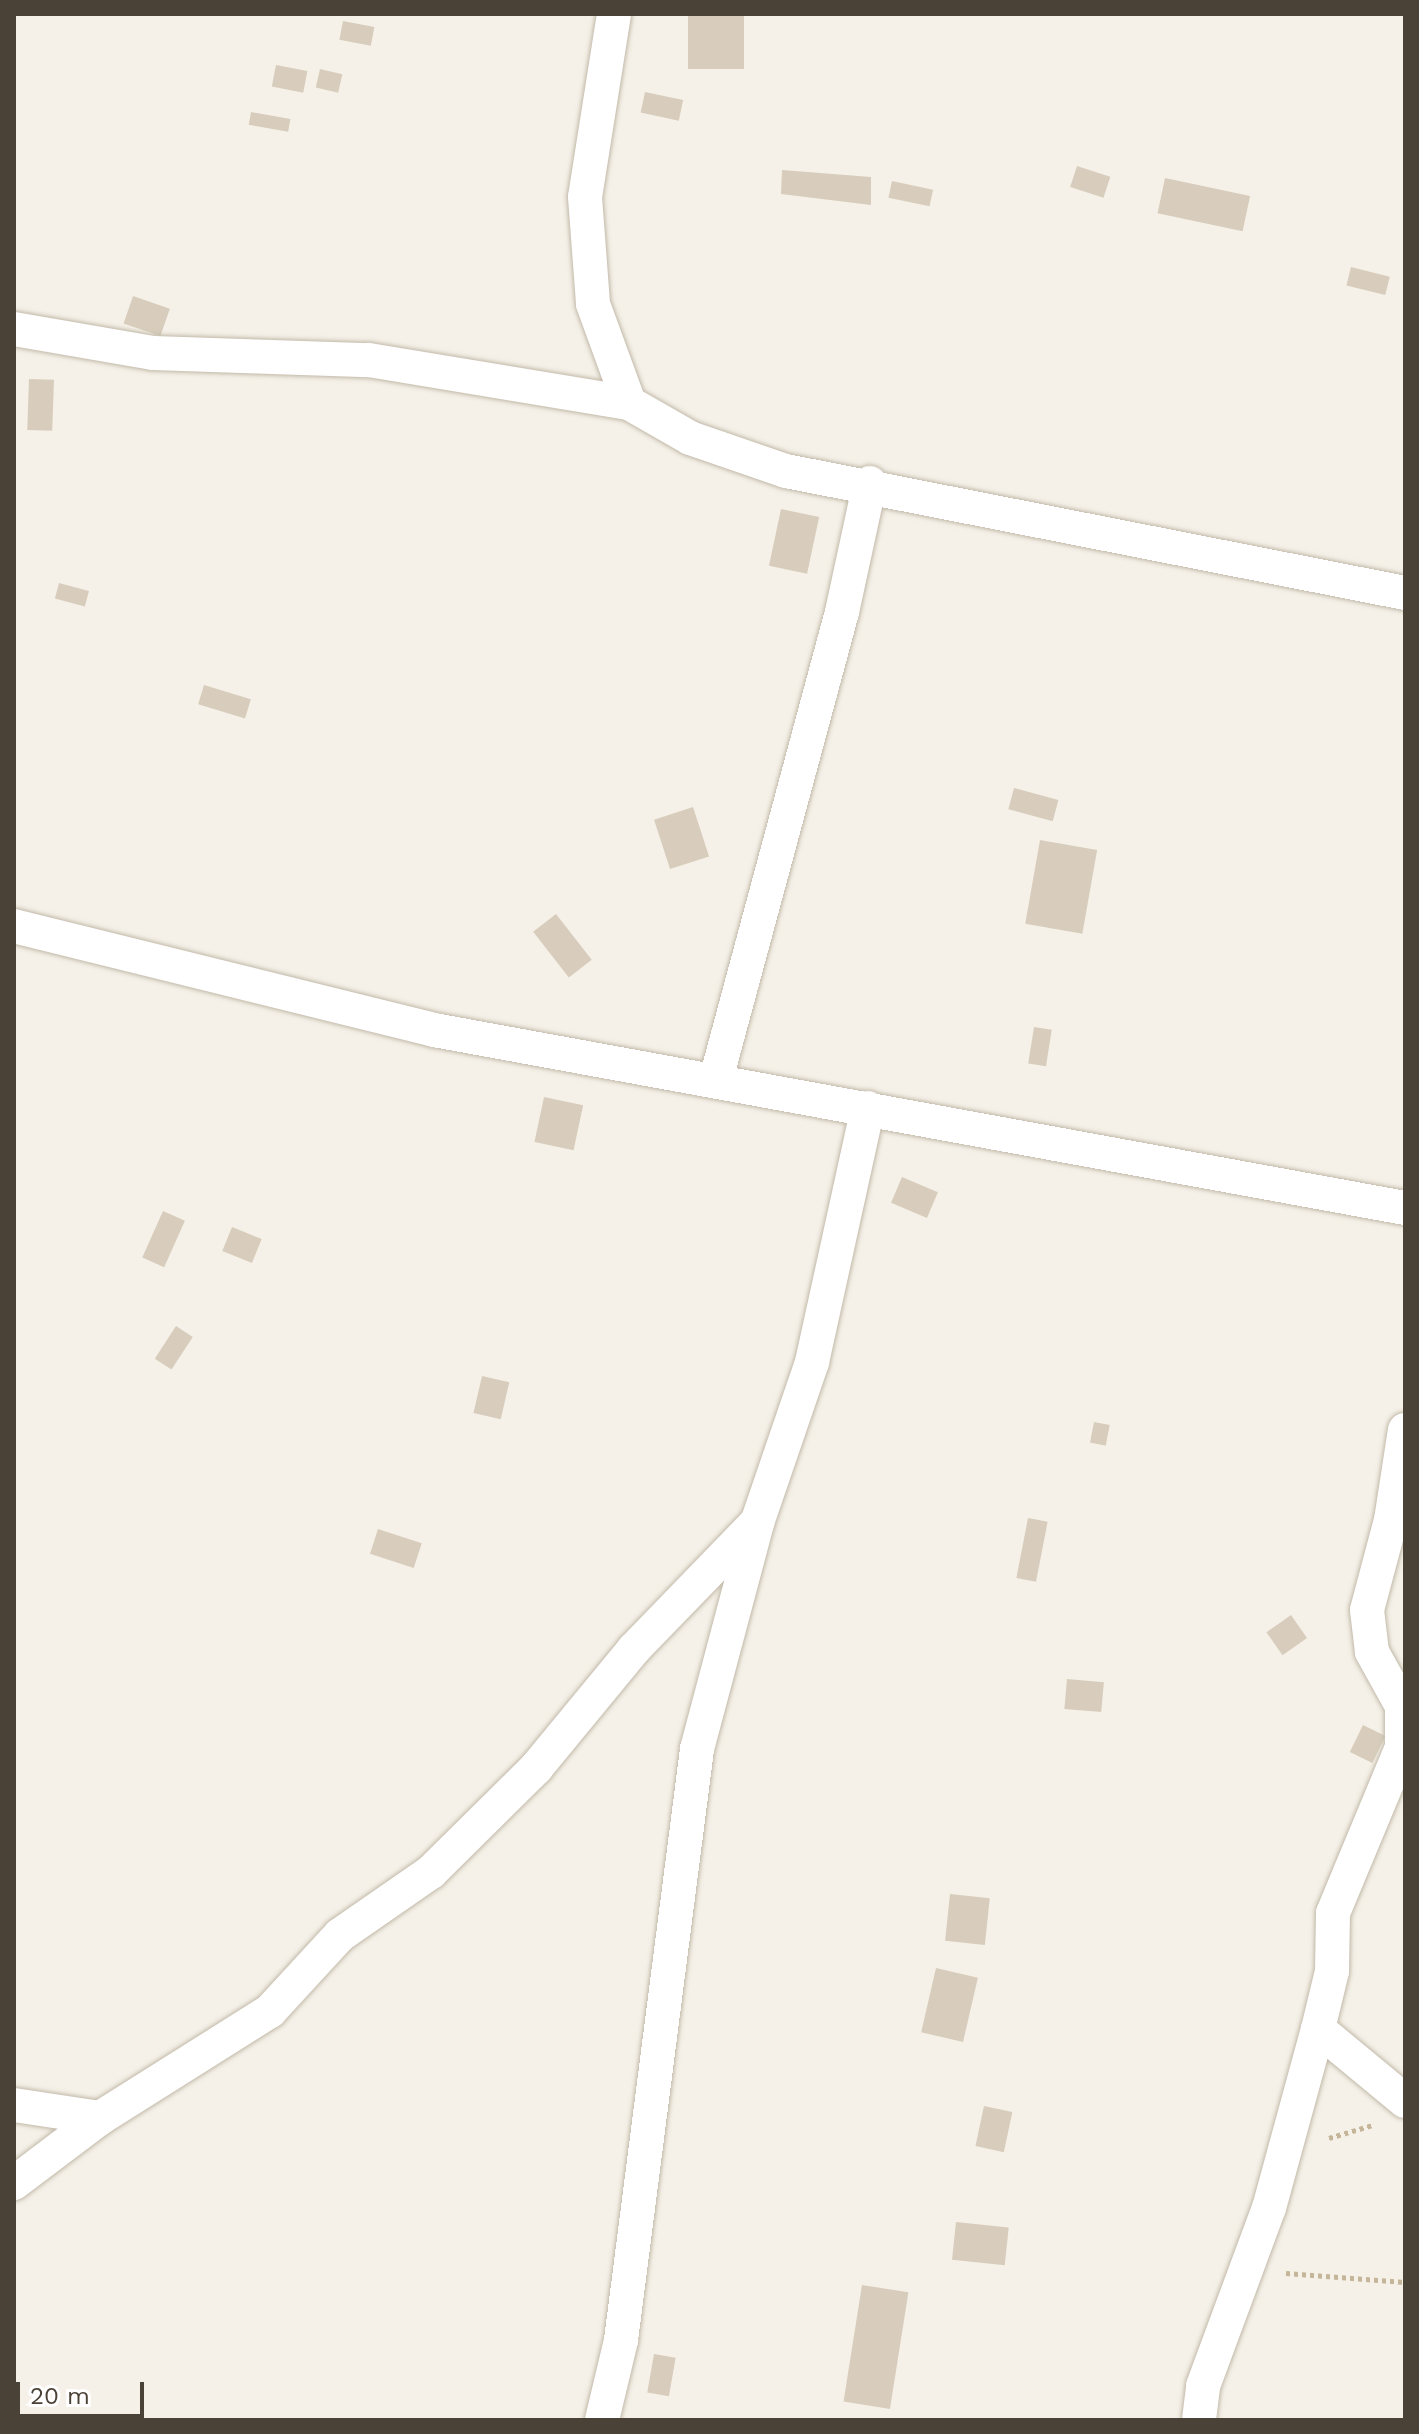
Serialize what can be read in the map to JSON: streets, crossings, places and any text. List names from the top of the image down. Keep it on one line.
{"scale_bar":"20 m"}
